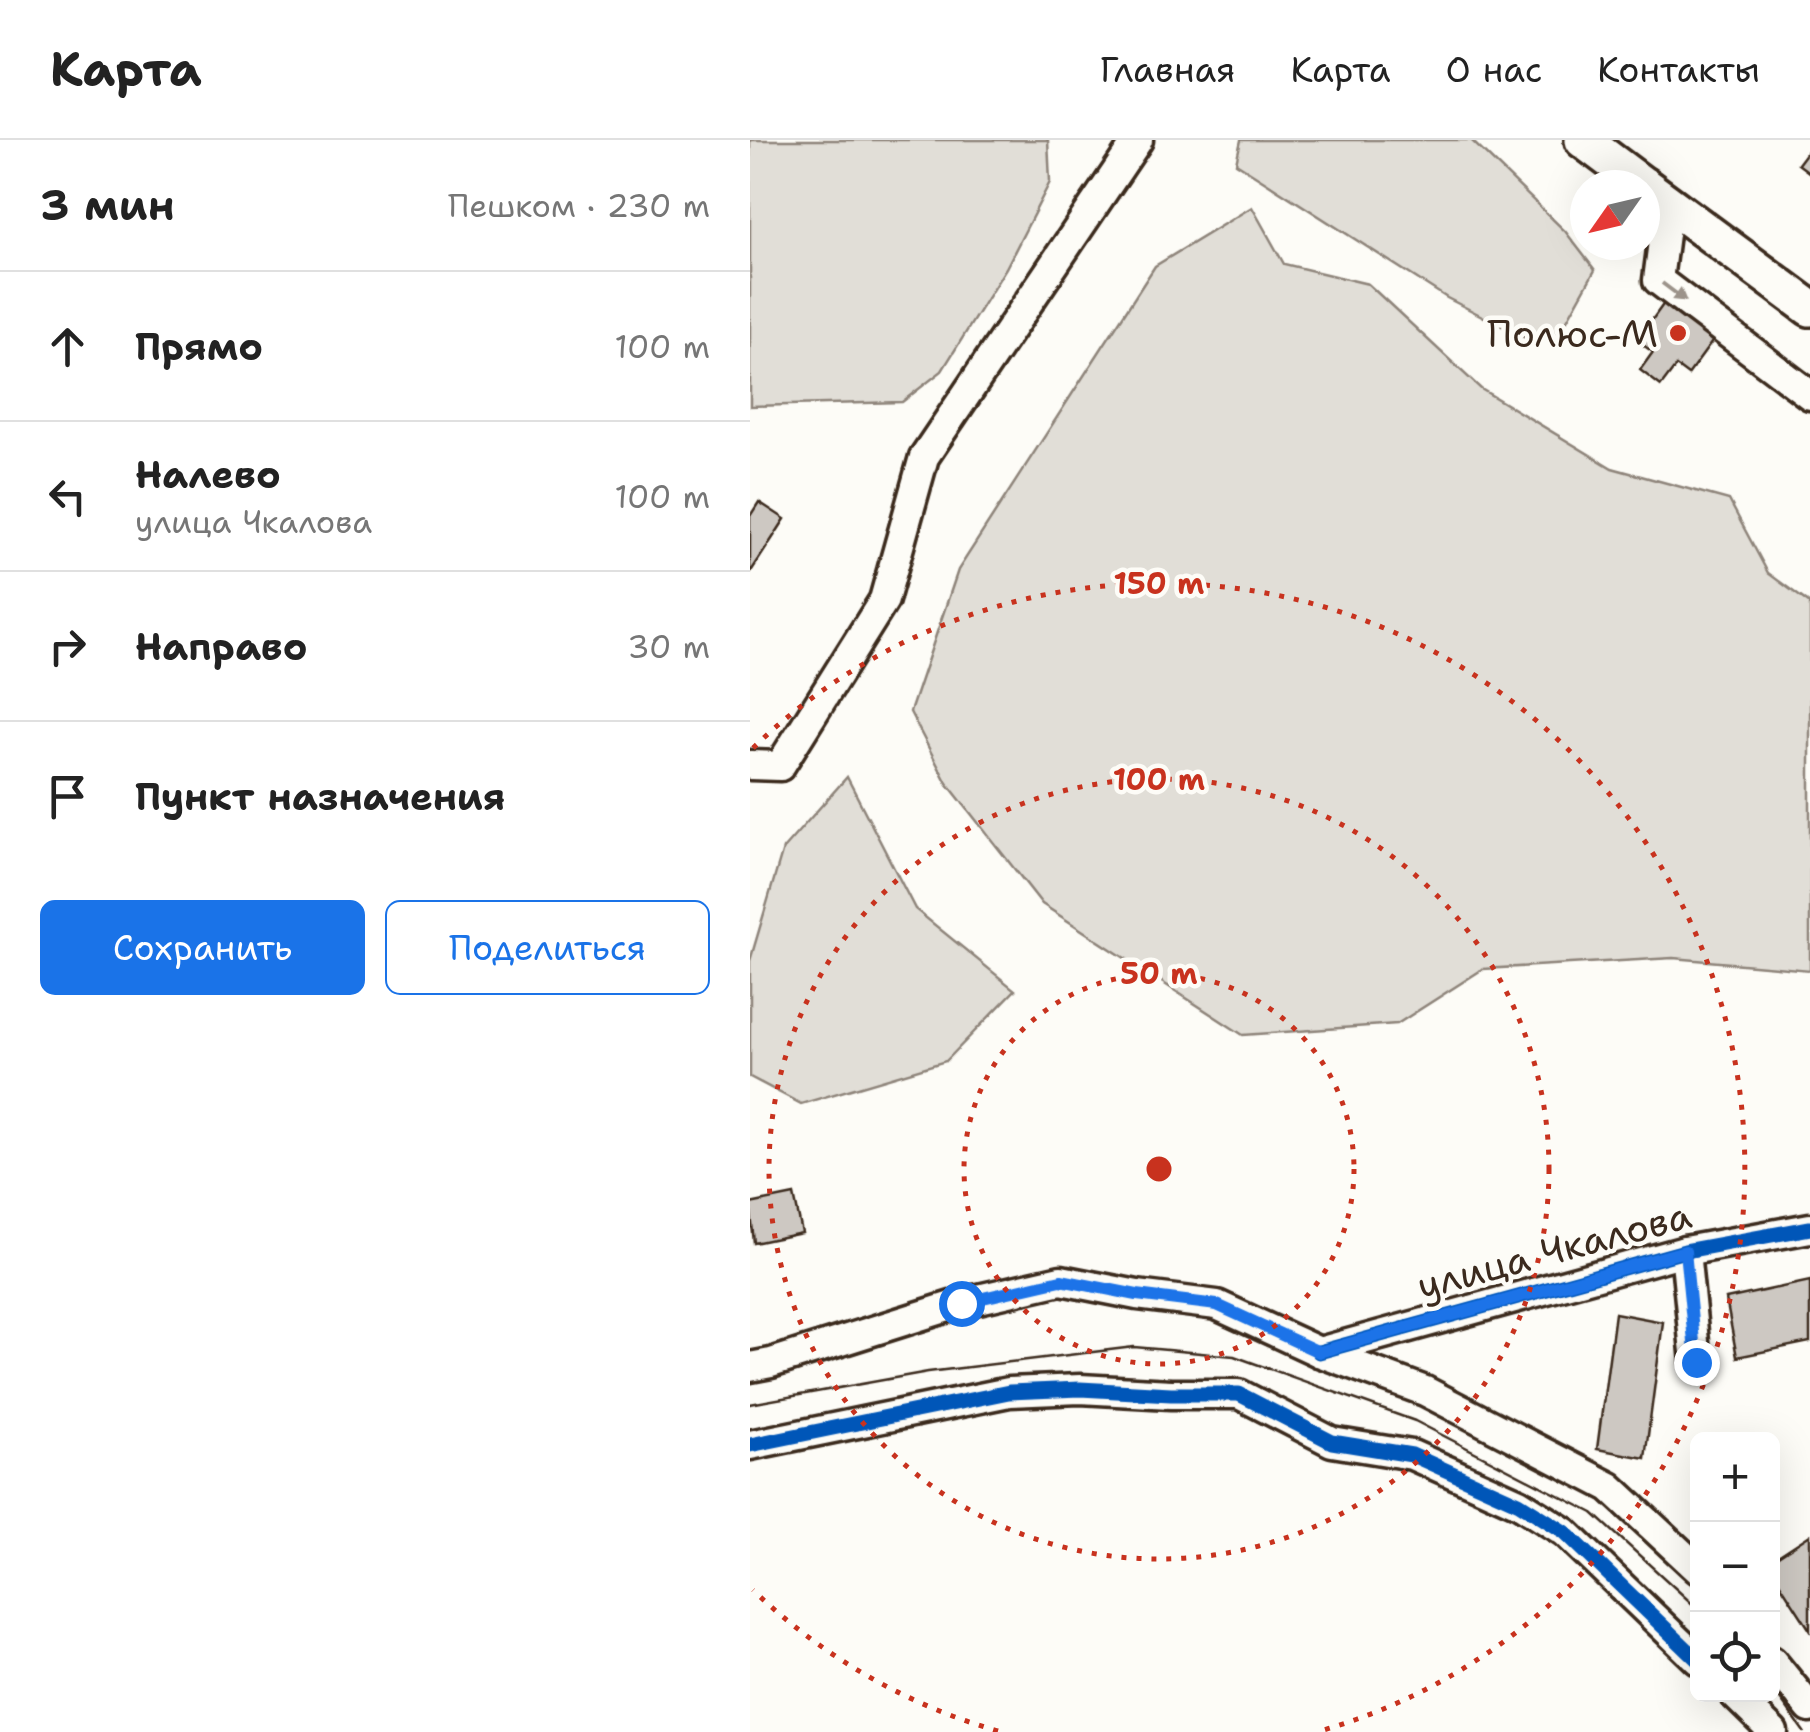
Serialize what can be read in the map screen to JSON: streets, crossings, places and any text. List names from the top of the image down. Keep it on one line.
{"streets":{"street":["улица Чкалова"]},"places":["Полюс-М"],"north":"bottom left","page":{"header":"Карта","nav":["Главная","Карта","О нас","Контакты"],"heading":["3 мин","Пешком · 230 m"],"list":[["Прямо","100 m"],["Налево","улица Чкалова","100 m"],["Направо","30 m"],"Пункт назначения"],"buttons":["Сохранить","Поделиться"],"map_buttons":["+","−"]},"rings":["150 m","100 m","50 m"]}
